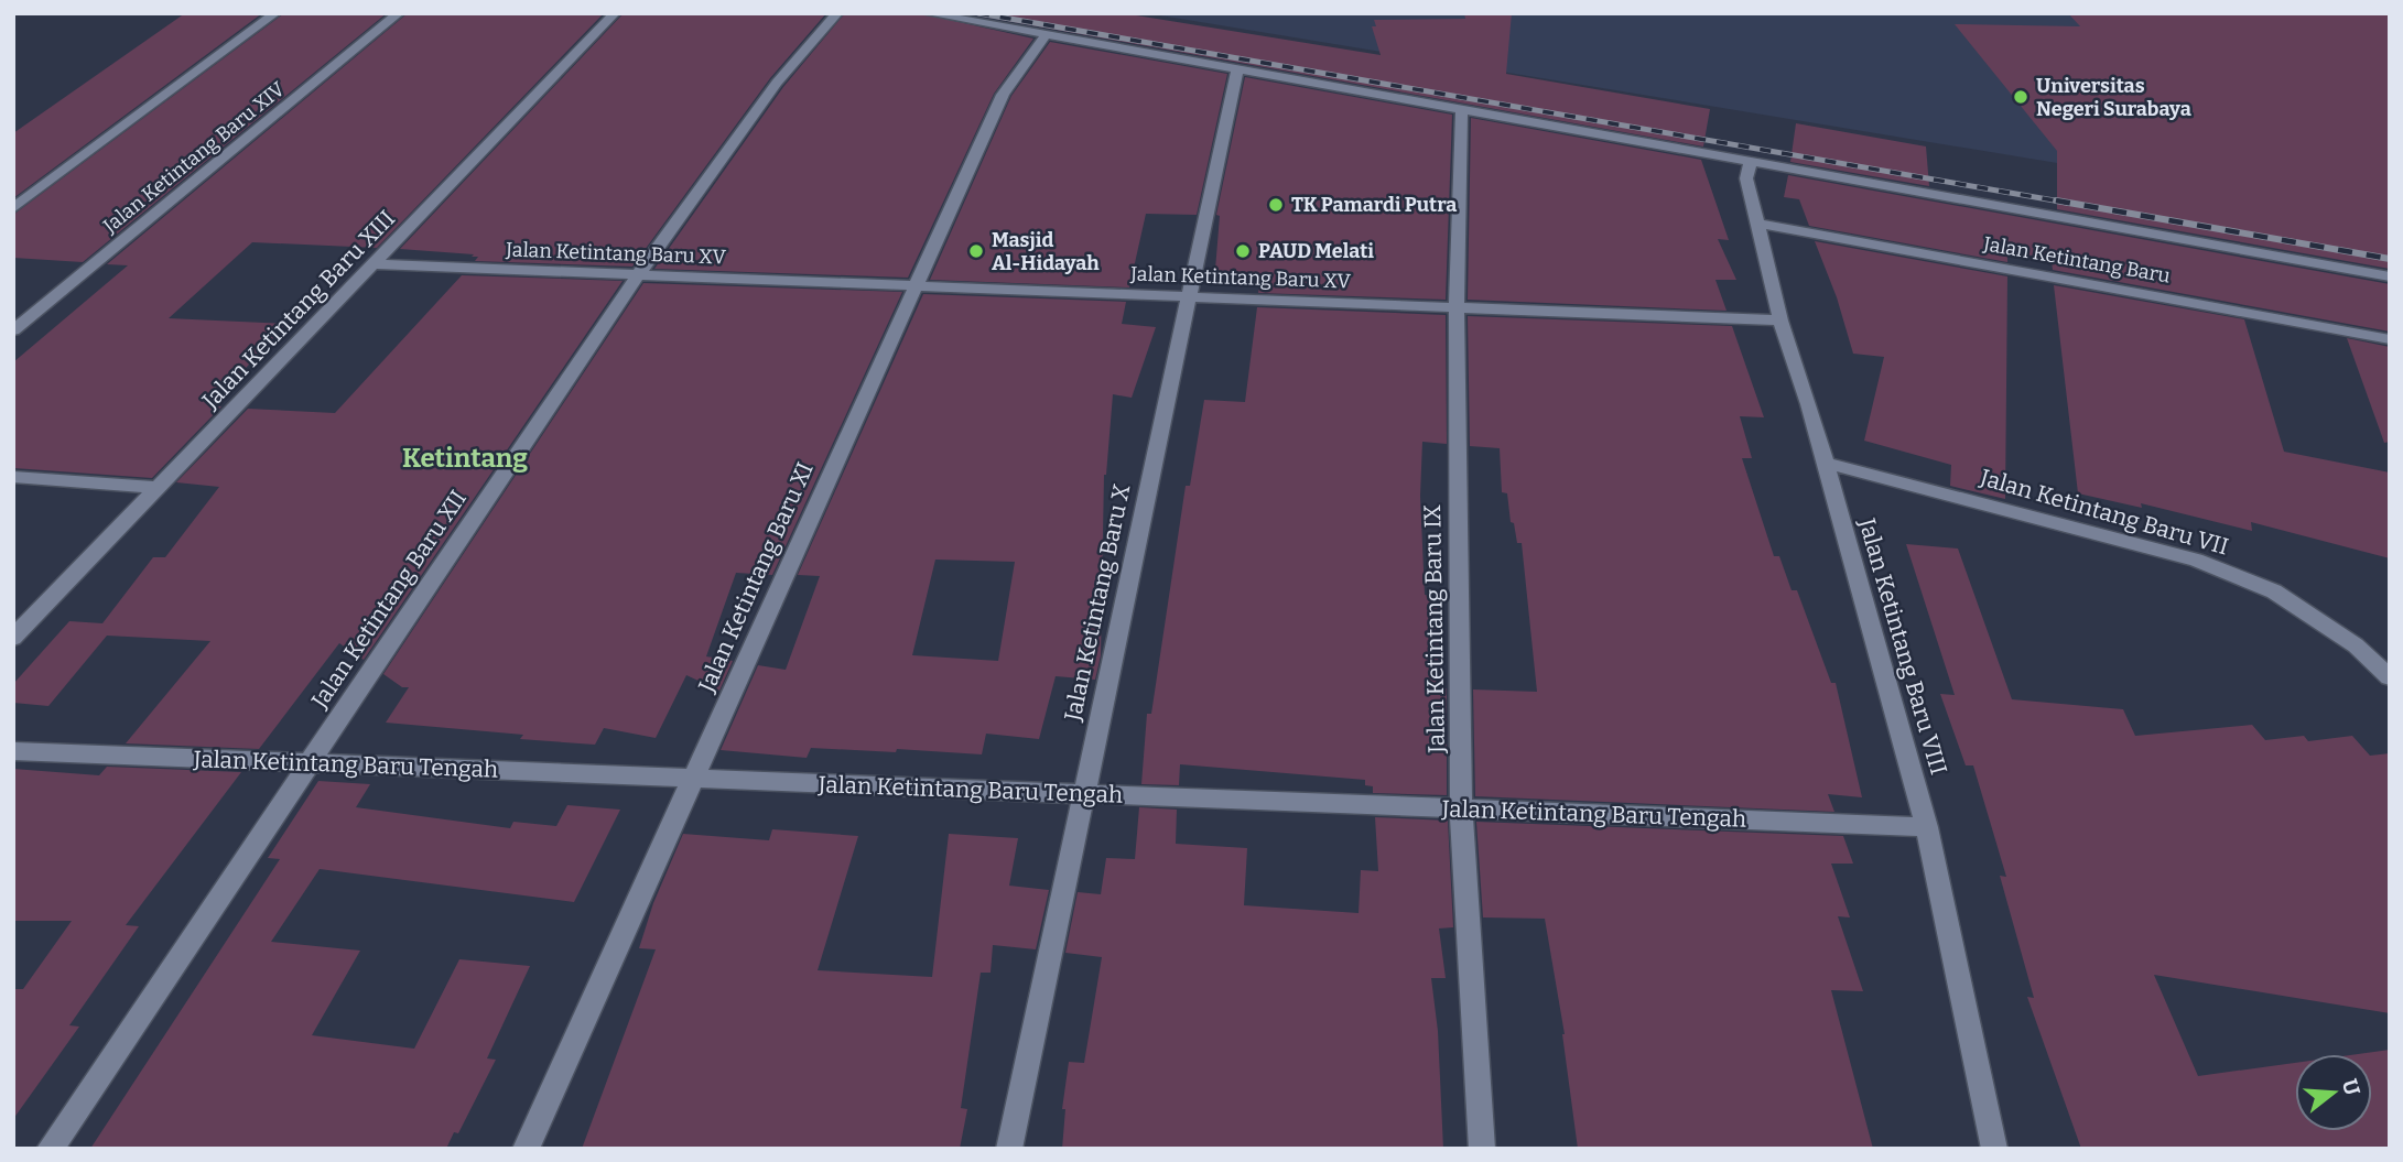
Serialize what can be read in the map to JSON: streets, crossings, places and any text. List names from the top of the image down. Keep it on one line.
{"streets":{"street":["Jalan Ketintang Baru XIV","Jalan Ketintang Baru XV","Jalan Ketintang Baru","Jalan Ketintang Baru XIII","Jalan Ketintang Baru VII","Jalan Ketintang Baru XI","Jalan Ketintang Baru XII","Jalan Ketintang Baru X","Jalan Ketintang Baru IX","Jalan Ketintang Baru VIII","Jalan Ketintang Baru Tengah"]},"crossings":[["Jalan Ketintang Baru XV","Jalan Ketintang Baru XIII"],["Jalan Ketintang Baru XV","Jalan Ketintang Baru XI"],["Jalan Ketintang Baru XV","Jalan Ketintang Baru XII"],["Jalan Ketintang Baru XV","Jalan Ketintang Baru X"],["Jalan Ketintang Baru XV","Jalan Ketintang Baru IX"],["Jalan Ketintang Baru XV","Jalan Ketintang Baru VIII"],["Jalan Ketintang Baru","Jalan Ketintang Baru VIII"],["Jalan Ketintang Baru VII","Jalan Ketintang Baru VIII"],["Jalan Ketintang Baru XI","Jalan Ketintang Baru Tengah"],["Jalan Ketintang Baru XII","Jalan Ketintang Baru Tengah"],["Jalan Ketintang Baru X","Jalan Ketintang Baru Tengah"],["Jalan Ketintang Baru IX","Jalan Ketintang Baru Tengah"],["Jalan Ketintang Baru VIII","Jalan Ketintang Baru Tengah"]],"districts":["Ketintang"],"places":["Universitas Negeri Surabaya","TK Pamardi Putra","Masjid Al-Hidayah","PAUD Melati"],"north":"right"}
